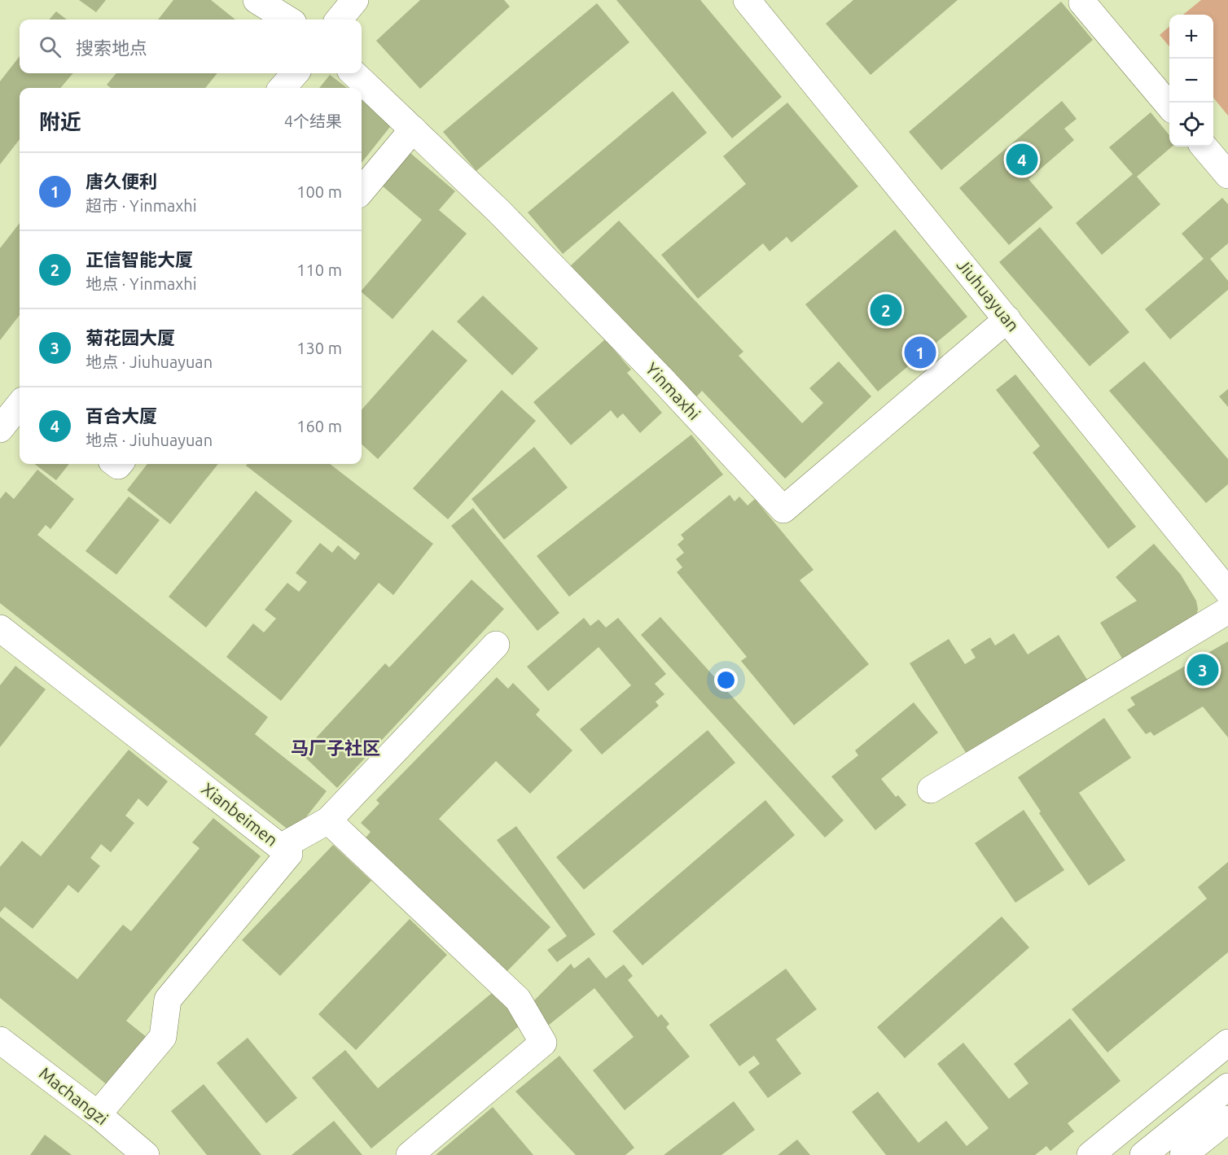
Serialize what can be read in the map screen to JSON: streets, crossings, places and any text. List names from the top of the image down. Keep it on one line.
{"streets":{"street":["Jiuhuayuan","Yinmaxhi","Xianbeimen","Machangzi"]},"crossings":[["Jiuhuayuan","Yinmaxhi"],["Xianbeimen","Machangzi"]],"districts":["马厂子社区"],"page":{"map_buttons":["+","−"],"search":"搜索地点","heading":["附近","4个结果"],"pins":["4","2","1","3"],"list":[{"mark":"1","name":"唐久便利","note":"超市 · Yinmaxhi","value":"100 m"},{"mark":"2","name":"正信智能大厦","note":"地点 · Yinmaxhi","value":"110 m"},{"mark":"3","name":"菊花园大厦","note":"地点 · Jiuhuayuan","value":"130 m"},{"mark":"4","name":"百合大厦","note":"地点 · Jiuhuayuan","value":"160 m"}]}}
